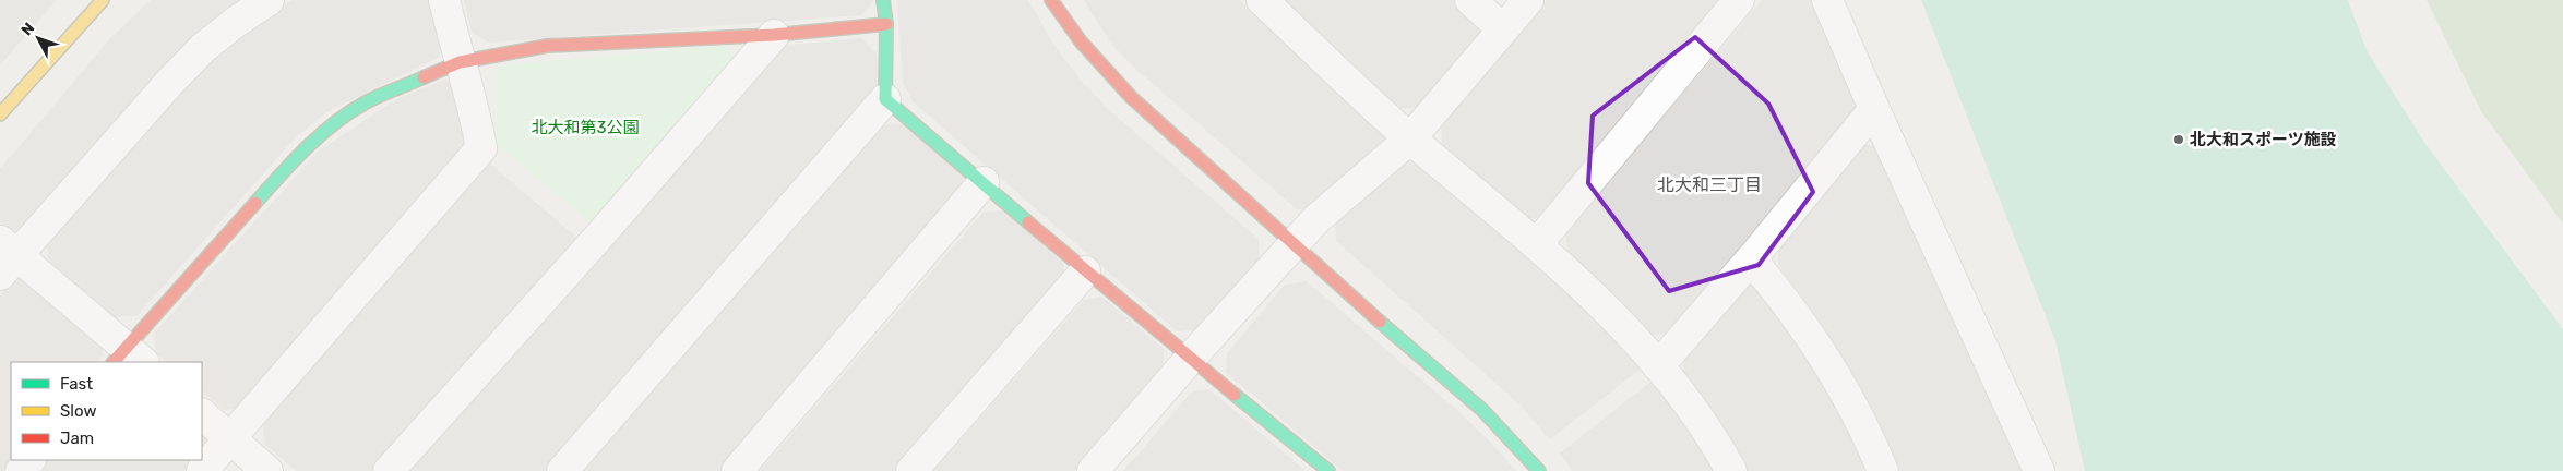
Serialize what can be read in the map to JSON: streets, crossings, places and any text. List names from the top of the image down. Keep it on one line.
{"districts":["北大和三丁目"],"parks":["北大和第3公園"],"places":["北大和スポーツ施設"],"legend":["Fast","Slow","Jam"],"north":"top left"}
